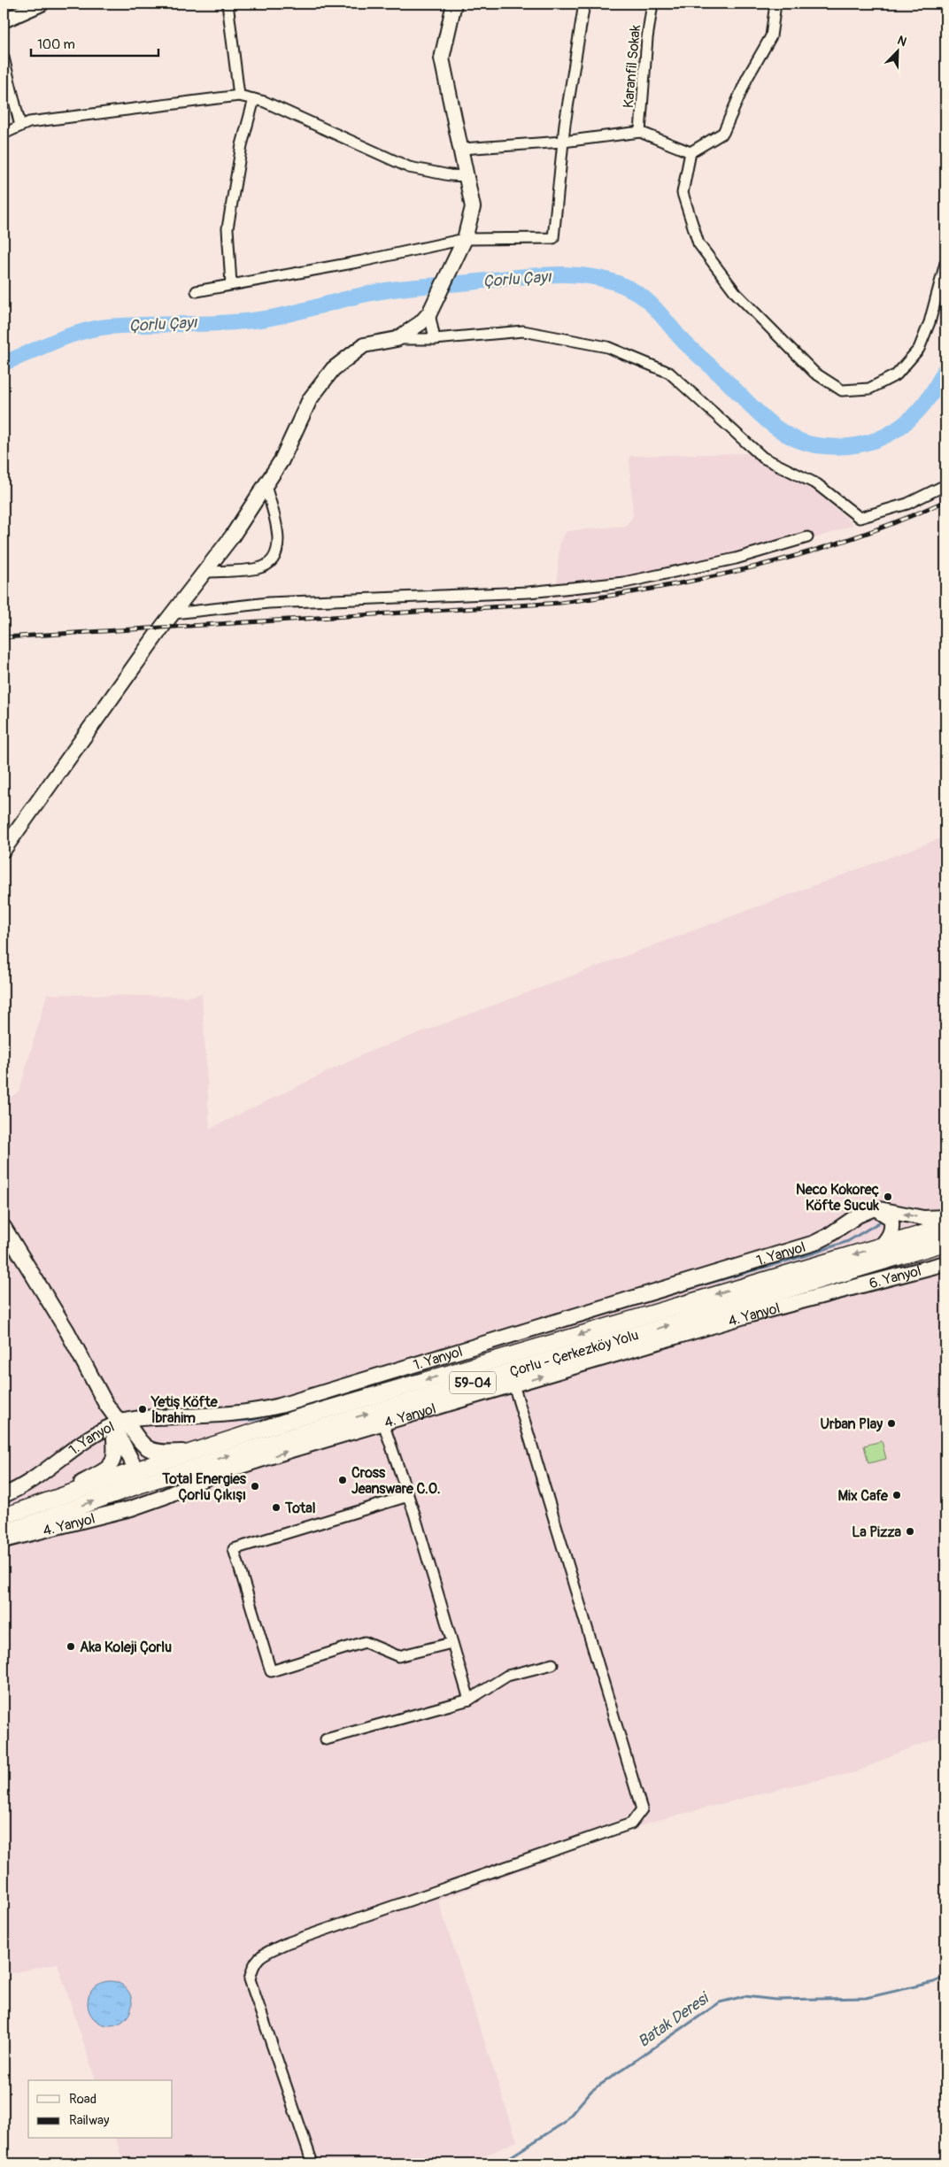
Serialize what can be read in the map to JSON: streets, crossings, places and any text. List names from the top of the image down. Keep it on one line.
{"streets":{"main road":["1. Yanyol","6. Yanyol","4. Yanyol","Çorlu - Çerkezköy Yolu","59-04"],"street":["Karanfil Sokak"]},"crossings":[["6. Yanyol","4. Yanyol"]],"one_way":["4. Yanyol"],"water":["Çorlu Çayı","Batak Deresi"],"places":["Neco Kokoreç Köfte Sucuk","Yetiş Köfte İbrahim","Urban Play","Cross Jeansware C.O.","Total Energies Çorlu Çıkışı","Mix Cafe","Total","La Pizza","Aka Koleji Çorlu"],"legend":["Road","Railway"],"scale_bar":"100 m","north":"top right"}
